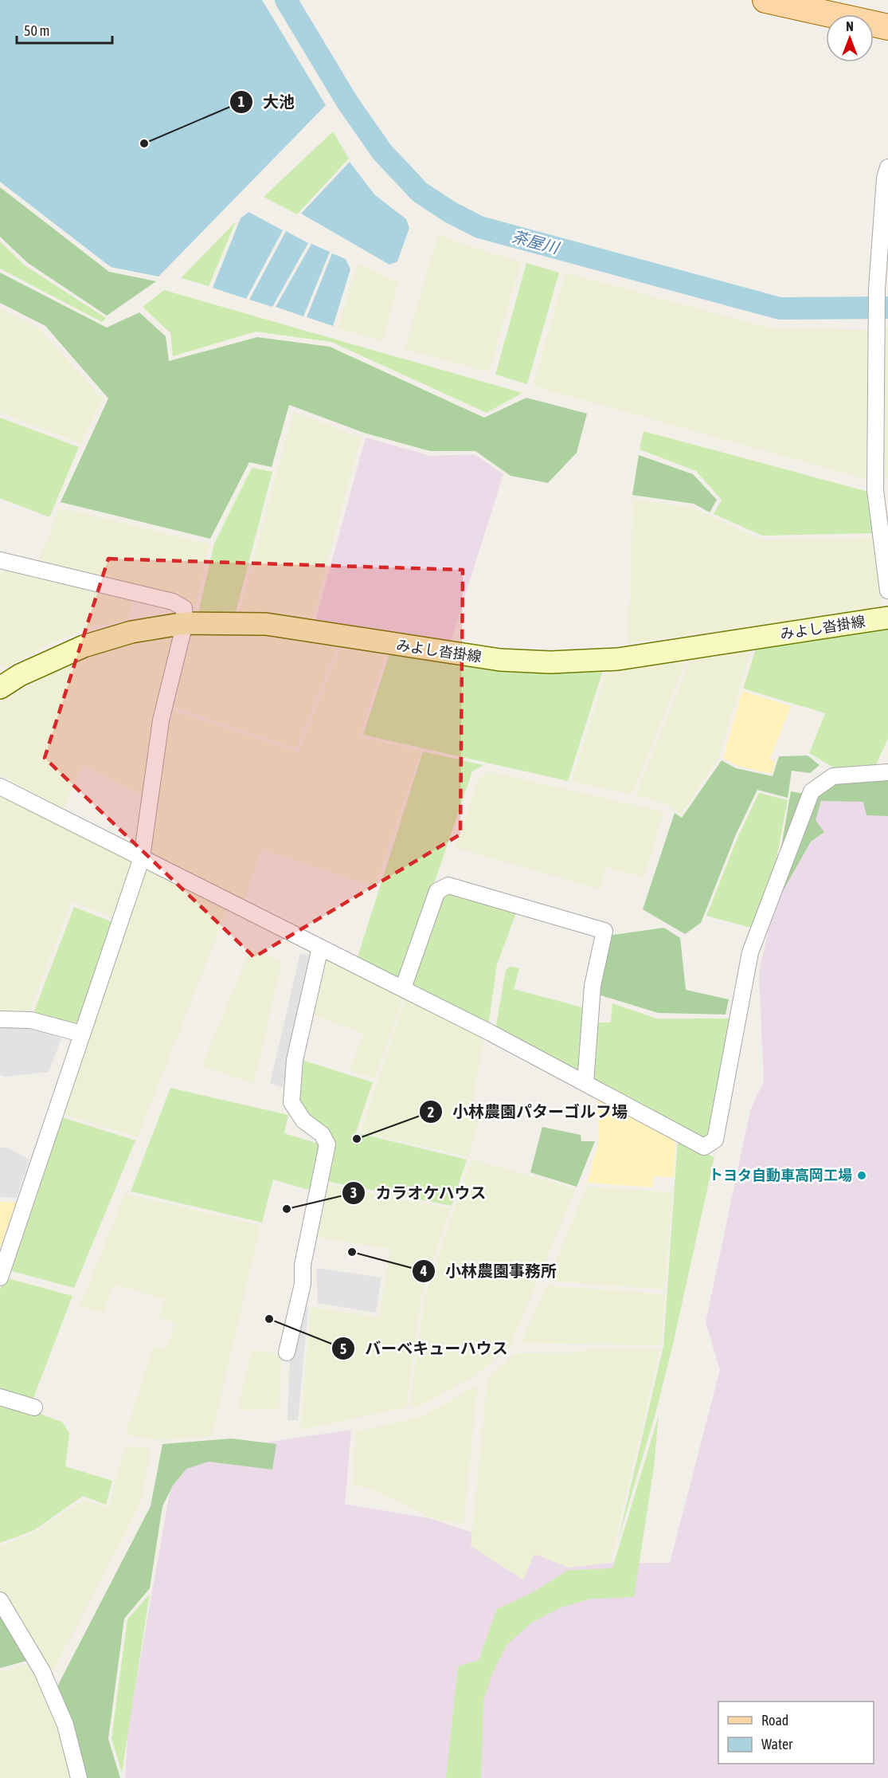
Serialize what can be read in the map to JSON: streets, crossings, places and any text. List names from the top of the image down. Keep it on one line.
{"streets":{"main road":["みよし沓掛線"]},"water":["茶屋川"],"places":["大池","小林農園パターゴルフ場","トヨタ自動車高岡工場","カラオケハウス","小林農園事務所","バーベキューハウス"],"legend":["Road","Water"],"scale_bar":"50 m","north":"top"}
